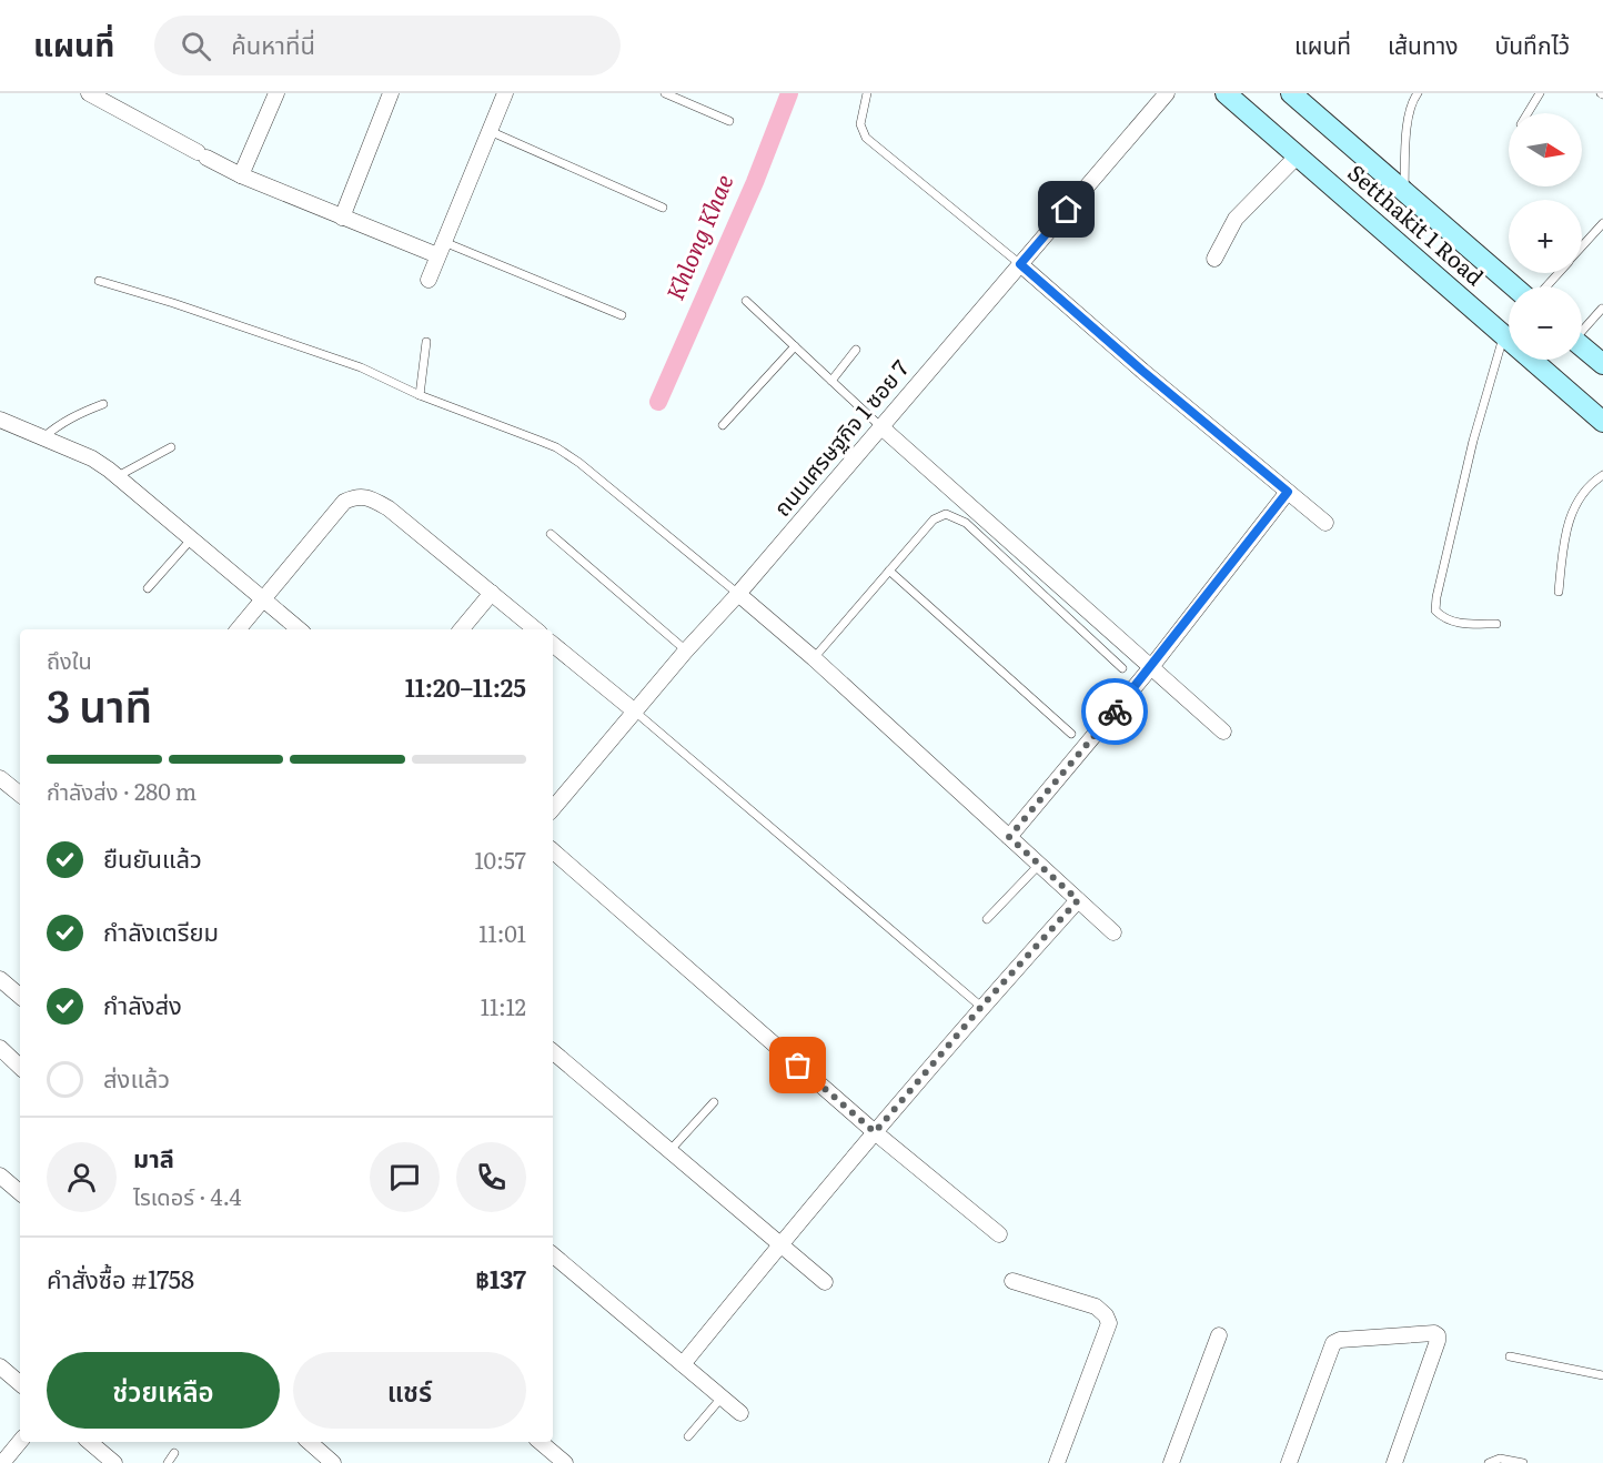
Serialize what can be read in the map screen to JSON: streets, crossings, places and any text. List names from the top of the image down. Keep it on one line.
{"streets":{"main road":["Setthakit 1 Road"],"street":["ถนนเศรษฐกิจ 1 ซอย 7"]},"water":["Khlong Khae"],"north":"right","page":{"header":"แผนที่","search":"ค้นหาที่นี่","nav":["แผนที่","เส้นทาง","บันทึกไว้"],"map_buttons":["+","−"],"heading":["3 นาที","ถึงใน","11:20–11:25"],"panel":["มาลี","ไรเดอร์ · 4.4","คำสั่งซื้อ #1758","฿137"],"bar":"กำลังส่ง · 280 m","list":[["ยืนยันแล้ว","10:57"],["กำลังเตรียม","11:01"],["กำลังส่ง","11:12"],"ส่งแล้ว"],"buttons":["ช่วยเหลือ","แชร์"]}}
